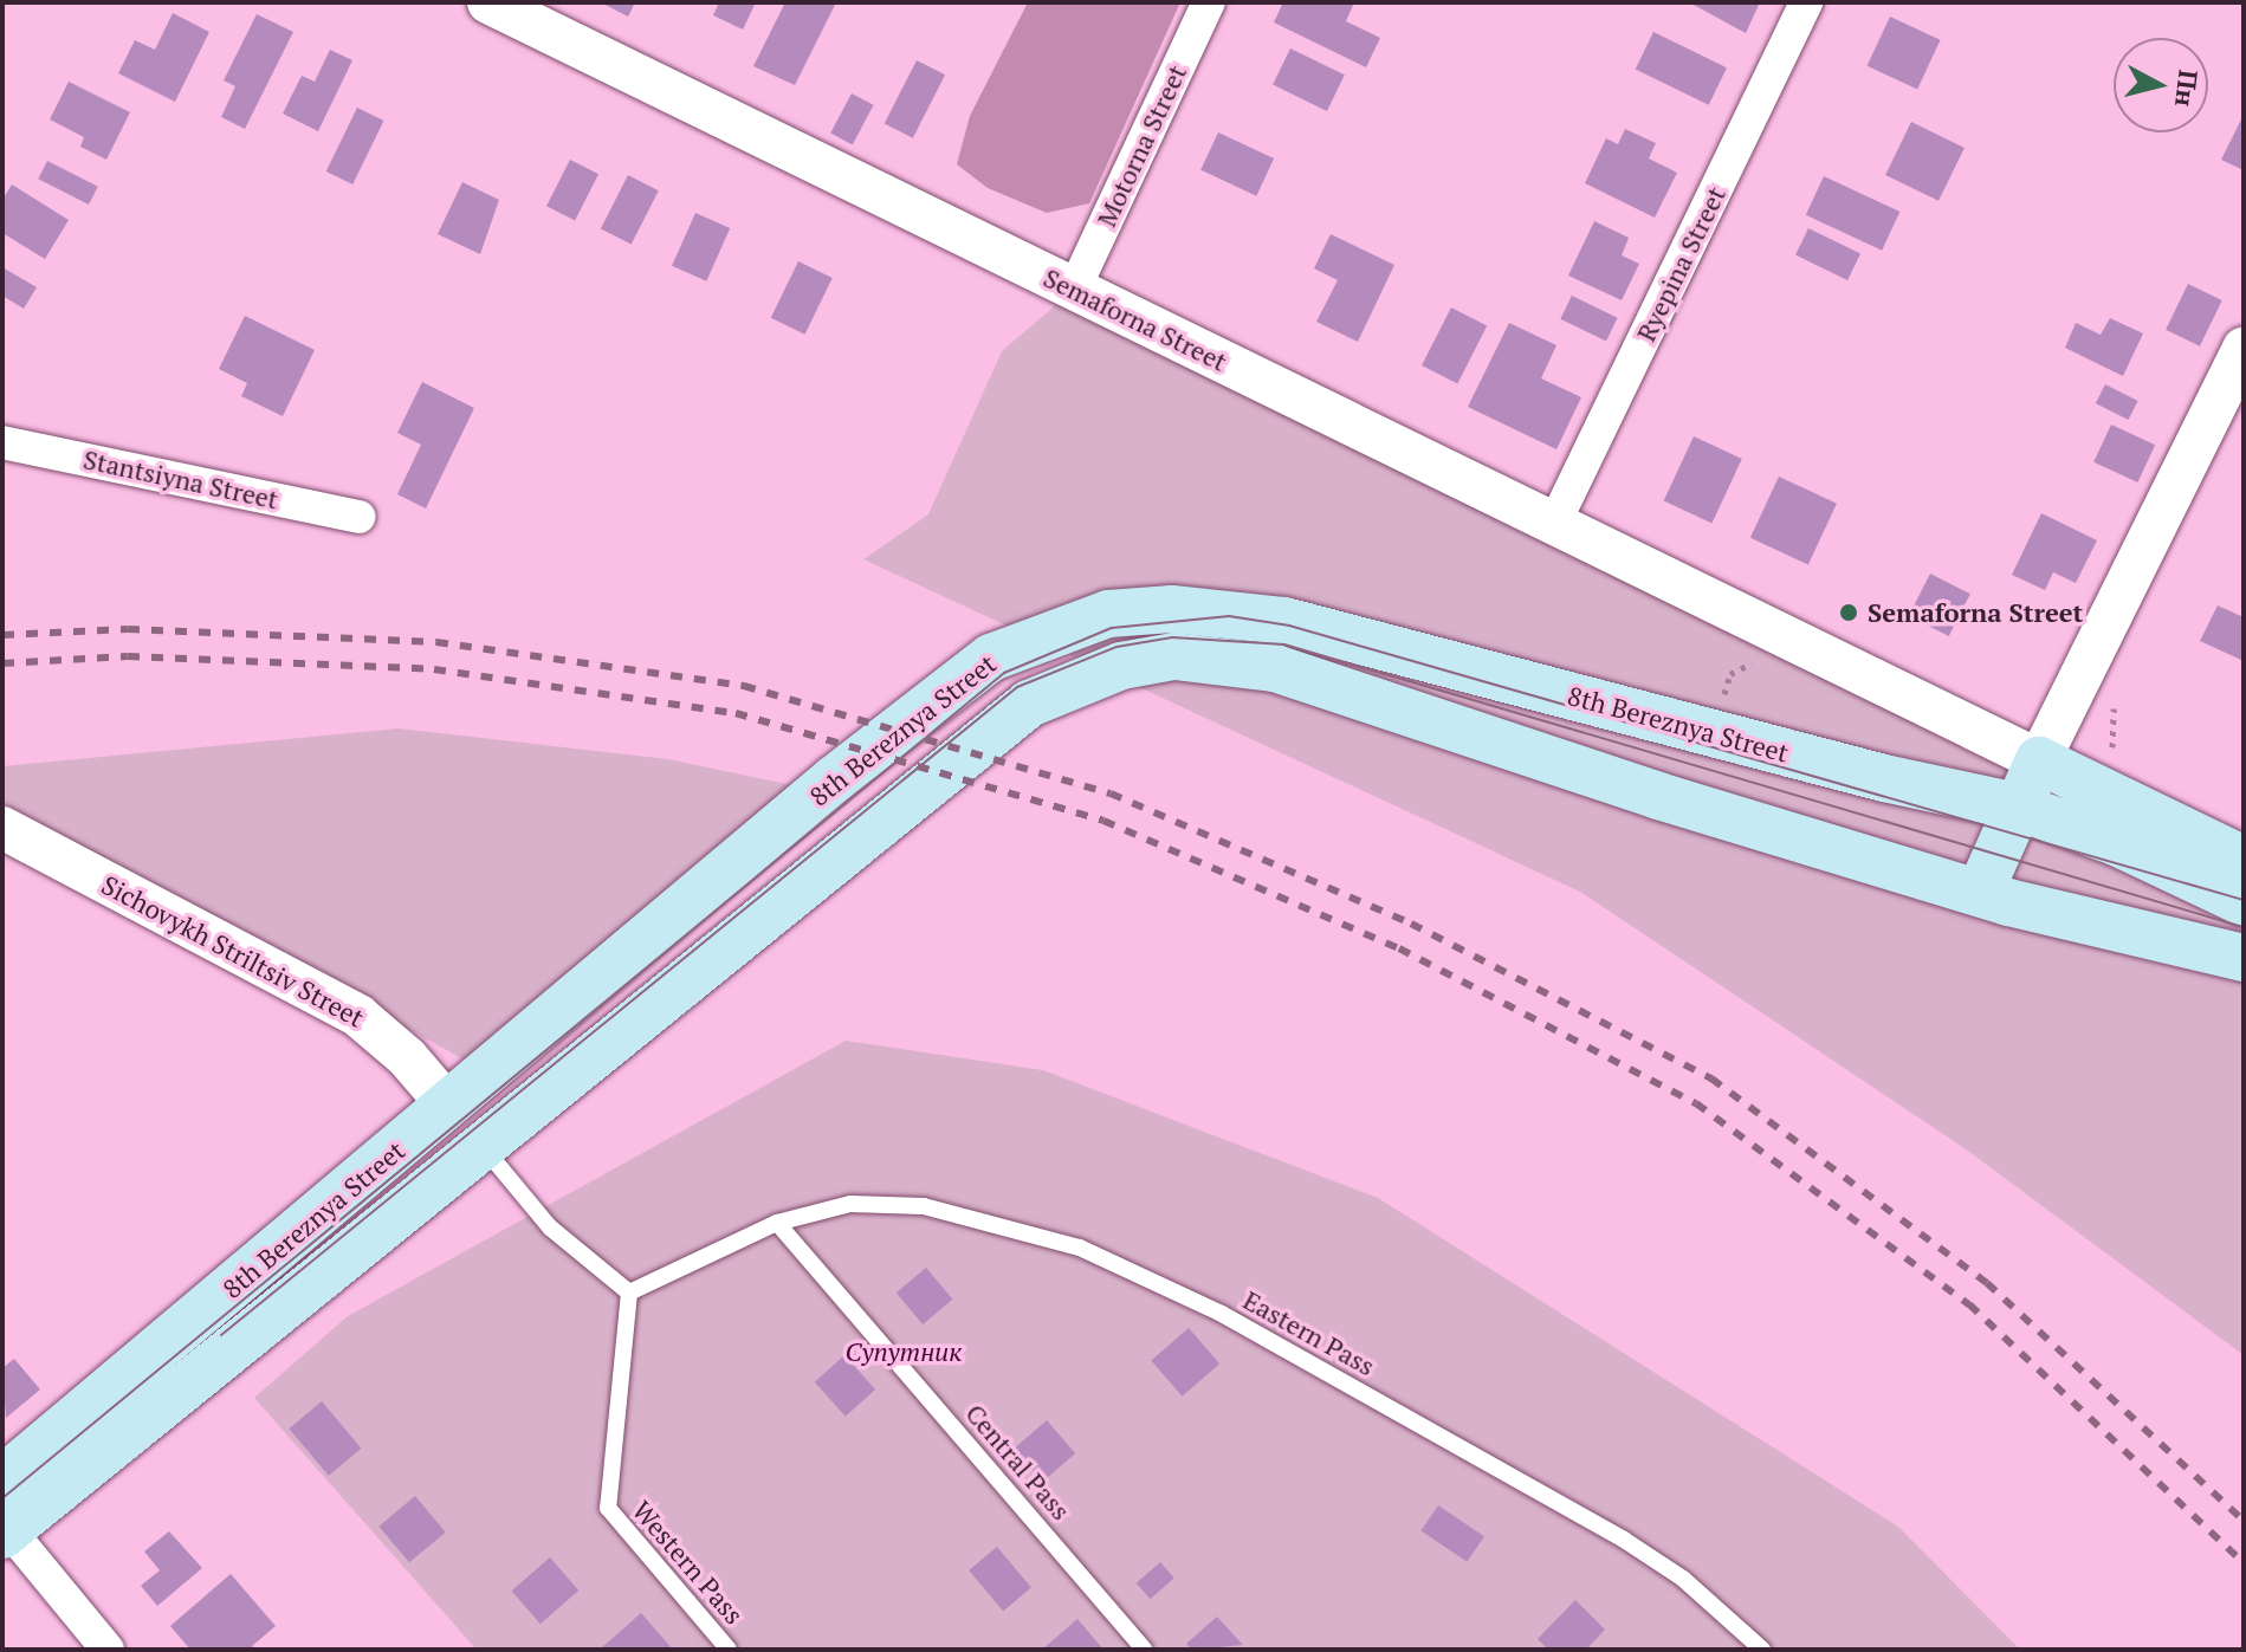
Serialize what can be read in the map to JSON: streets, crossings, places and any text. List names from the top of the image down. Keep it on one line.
{"streets":{"main road":["Semaforna Street","8th Bereznya Street","Sichovykh Striltsiv Street"],"street":["Motorna Street","Ryepina Street","Stantsiyna Street"],"lane":["Eastern Pass","Central Pass","Western Pass"]},"crossings":[["Motorna Street","Semaforna Street"],["Ryepina Street","Semaforna Street"],["8th Bereznya Street","Sichovykh Striltsiv Street"],["Eastern Pass","Central Pass"],["Eastern Pass","Western Pass"]],"parks":["Супутник"],"places":["Semaforna Street"],"north":"right"}
